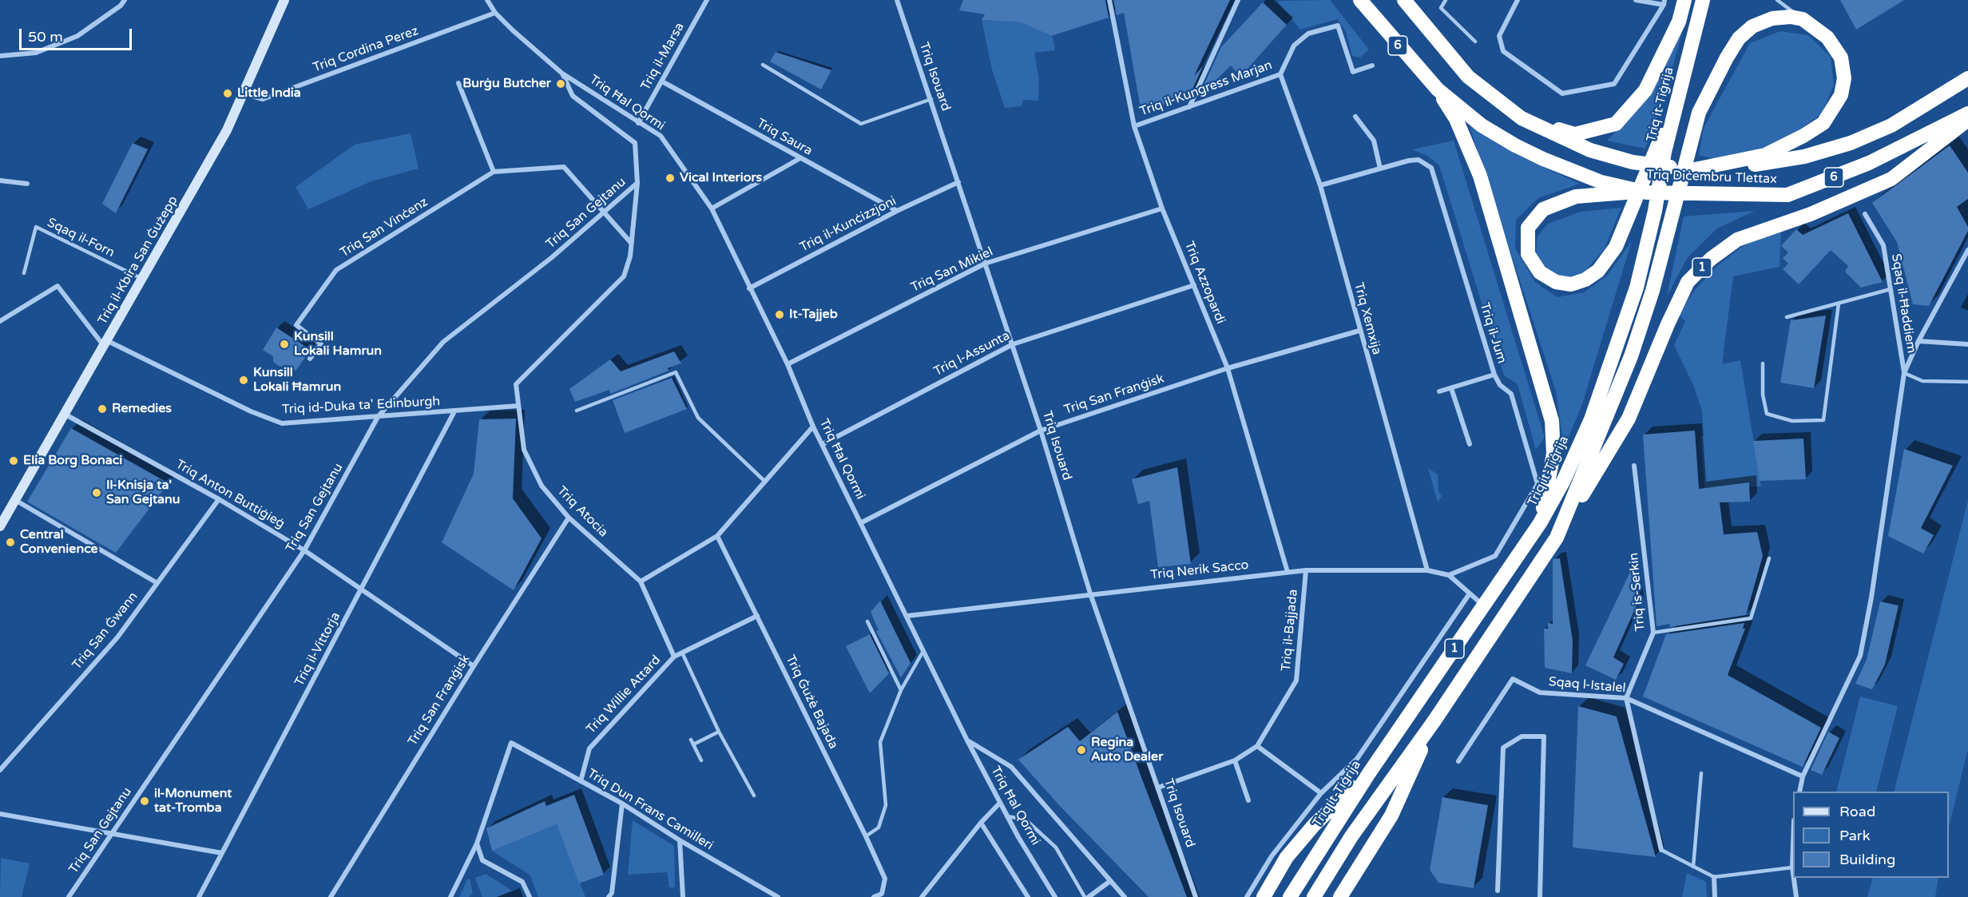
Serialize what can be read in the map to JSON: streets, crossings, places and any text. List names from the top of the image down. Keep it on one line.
{"streets":{"highway":["6","Triq it-Tiġrija","Triq Diċembru Tlettax","1"],"main road":["Triq il-Kbira San Ġużepp"],"street":["Triq Cordina Perez","Triq il-Marsa","Triq Isouard","Triq il-Kungress Marjan","Triq Ħal Qormi","Triq Saura","Triq San Gejtanu","Triq il-Kunċizzjoni","Triq San Vinċenz","Triq San Mikiel","Triq Azzopardi","Sqaq il-Ħaddiem","Triq Xemxija","Triq il-Jum","Triq l-Assunta","Triq San Franġisk","Triq id-Duka ta' Edinburgh","Triq Anton Buttiġieġ","Triq Atocia","Triq Nerik Sacco","Triq is-Serkin","Triq il-Bajjada","Triq San Ġwann","Triq il-Vittorja","Sqaq l-Istalel","Triq Willie Attard","Triq Ġużè Bajada","Triq Dun Frans Camilleri"],"lane":["Sqaq il-Forn"]},"crossings":[["Triq Cordina Perez","Triq Ħal Qormi"],["Triq Cordina Perez","Triq il-Kbira San Ġużepp"],["Triq il-Marsa","Triq Ħal Qormi"],["Triq il-Marsa","Triq Saura"],["Triq Isouard","Triq il-Kunċizzjoni"],["Triq Isouard","Triq San Mikiel"],["Triq Isouard","Triq l-Assunta"],["Triq Isouard","Triq San Franġisk"],["Triq Isouard","Triq Nerik Sacco"],["Triq il-Kungress Marjan","Triq Azzopardi"],["Triq il-Kungress Marjan","Triq Xemxija"],["Triq Ħal Qormi","Triq il-Kunċizzjoni"],["Triq Ħal Qormi","Triq San Mikiel"],["Triq Ħal Qormi","Triq l-Assunta"],["Triq Ħal Qormi","Triq San Franġisk"],["Triq Ħal Qormi","Triq Atocia"],["Triq Ħal Qormi","Triq Nerik Sacco"],["Triq it-Tiġrija","Triq Nerik Sacco"],["Triq Saura","Triq il-Kunċizzjoni"],["Triq San Gejtanu","Triq San Vinċenz"],["Triq San Gejtanu","Triq id-Duka ta' Edinburgh"],["Triq San Gejtanu","Triq Anton Buttiġieġ"],["Triq San Gejtanu","Triq Atocia"],["Triq San Vinċenz","Triq Atocia"],["Sqaq il-Forn","Triq il-Kbira San Ġużepp"],["Triq il-Kbira San Ġużepp","Triq id-Duka ta' Edinburgh"],["Triq il-Kbira San Ġużepp","Triq Anton Buttiġieġ"],["Triq San Mikiel","Triq Azzopardi"],["Triq Azzopardi","Triq l-Assunta"],["Triq Azzopardi","Triq San Franġisk"],["Triq Azzopardi","Triq Nerik Sacco"],["Triq Xemxija","Triq il-Jum"],["Triq Xemxija","Triq San Franġisk"],["Triq Xemxija","Triq Nerik Sacco"],["Triq il-Jum","Triq Nerik Sacco"],["Triq San Franġisk","Triq Anton Buttiġieġ"],["Triq San Franġisk","Triq Atocia"],["Triq id-Duka ta' Edinburgh","Triq Atocia"],["Triq id-Duka ta' Edinburgh","Triq il-Vittorja"],["Triq Anton Buttiġieġ","Triq San Ġwann"],["Triq Anton Buttiġieġ","Triq il-Vittorja"],["Triq Nerik Sacco","Triq il-Bajjada"],["Triq is-Serkin","Sqaq l-Istalel"],["Triq Willie Attard","Triq Ġużè Bajada"],["Triq Willie Attard","Triq Dun Frans Camilleri"]],"places":["Burġu Butcher","Little India","Vical Interiors","It-Tajjeb","Kunsill Lokali Hamrun","Kunsill Lokali Ħamrun","Remedies","Elia Borg Bonaci","Il-Knisja ta' San Gejtanu","Central Convenience","Regina Auto Dealer","il-Monument tat-Tromba"],"legend":["Road","Park","Building"],"scale_bar":"50 m"}
